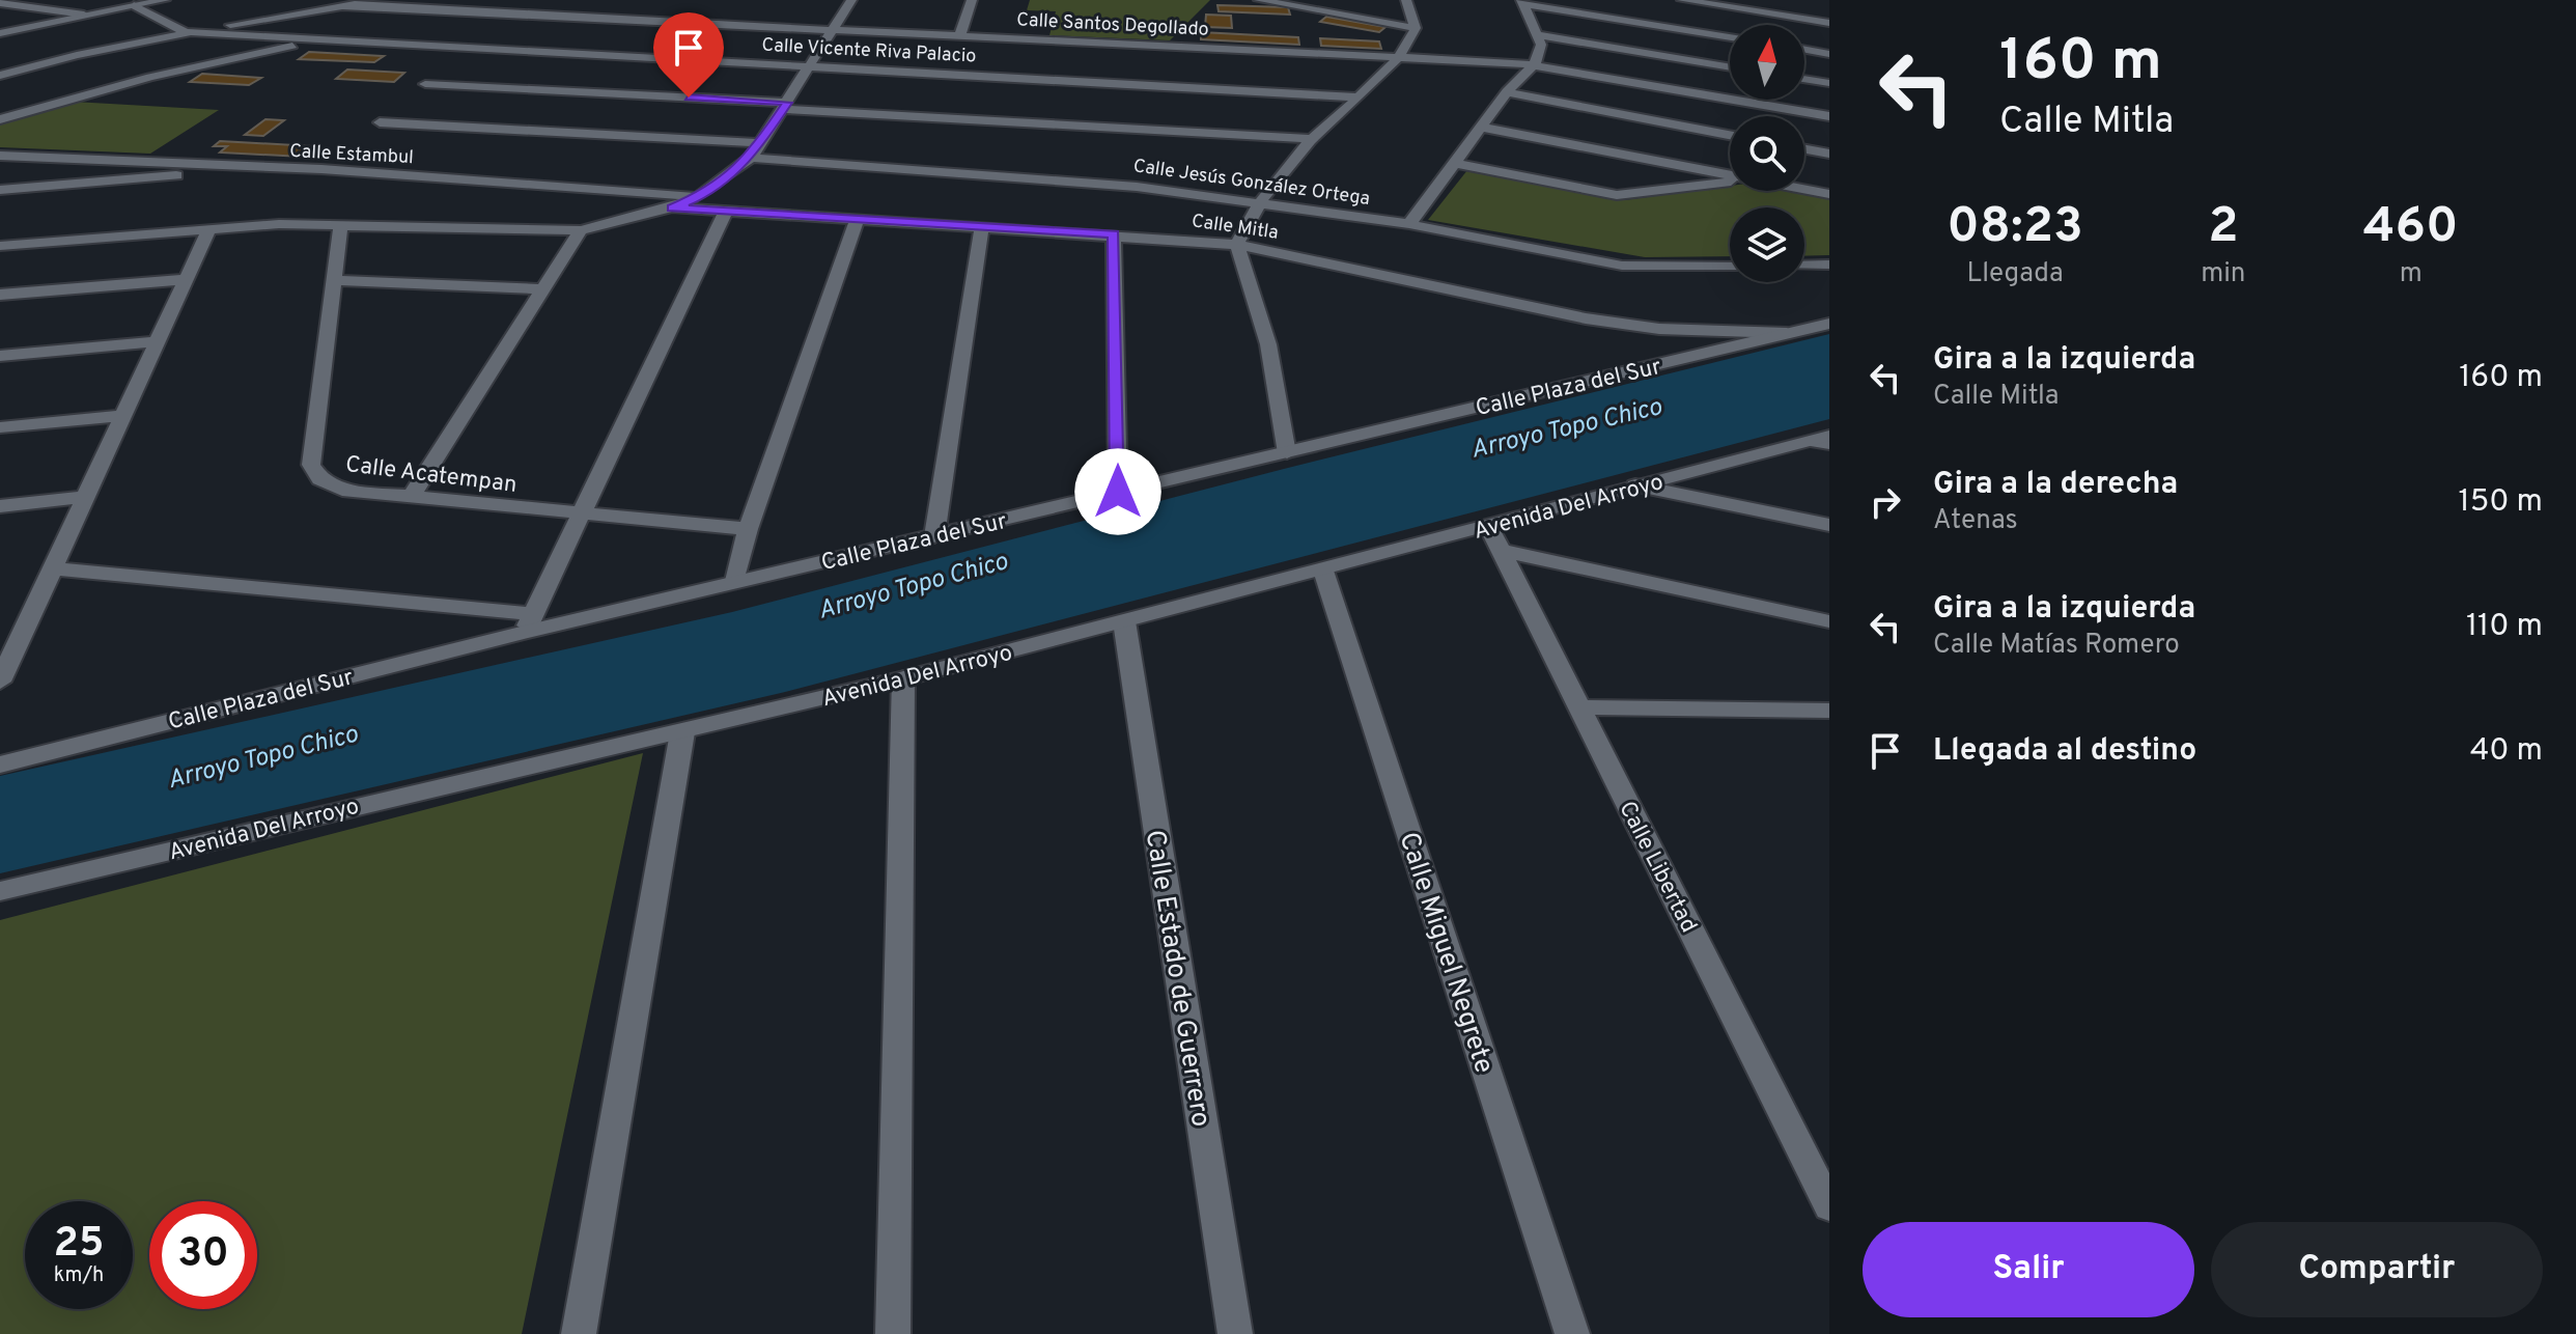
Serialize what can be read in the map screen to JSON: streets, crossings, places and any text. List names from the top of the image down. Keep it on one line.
{"streets":{"street":["Calle Santos Degollado","Calle Vicente Riva Palacio","Calle Estambul","Calle Jesús González Ortega","Calle Mitla","Calle Plaza del Sur","Calle Acatempan","Avenida Del Arroyo","Calle Libertad","Calle Miguel Negrete","Calle Estado de Guerrero"]},"crossings":[["Calle Mitla","Calle Plaza del Sur"],["Avenida Del Arroyo","Calle Libertad"],["Avenida Del Arroyo","Calle Miguel Negrete"],["Avenida Del Arroyo","Calle Estado de Guerrero"]],"water":["Arroyo Topo Chico"],"north":"top","page":{"turn":["160 m","Calle Mitla"],"eta":["08:23","Llegada","2","min","460","m"],"list":[{"name":"Gira a la izquierda","note":"Calle Mitla","value":"160 m"},{"name":"Gira a la derecha","note":"Atenas","value":"150 m"},{"name":"Gira a la izquierda","note":"Calle Matías Romero","value":"110 m"},{"name":"Llegada al destino","value":"40 m"}],"speed":"25 km/h","limit":"30","buttons":["Salir","Compartir"]}}
